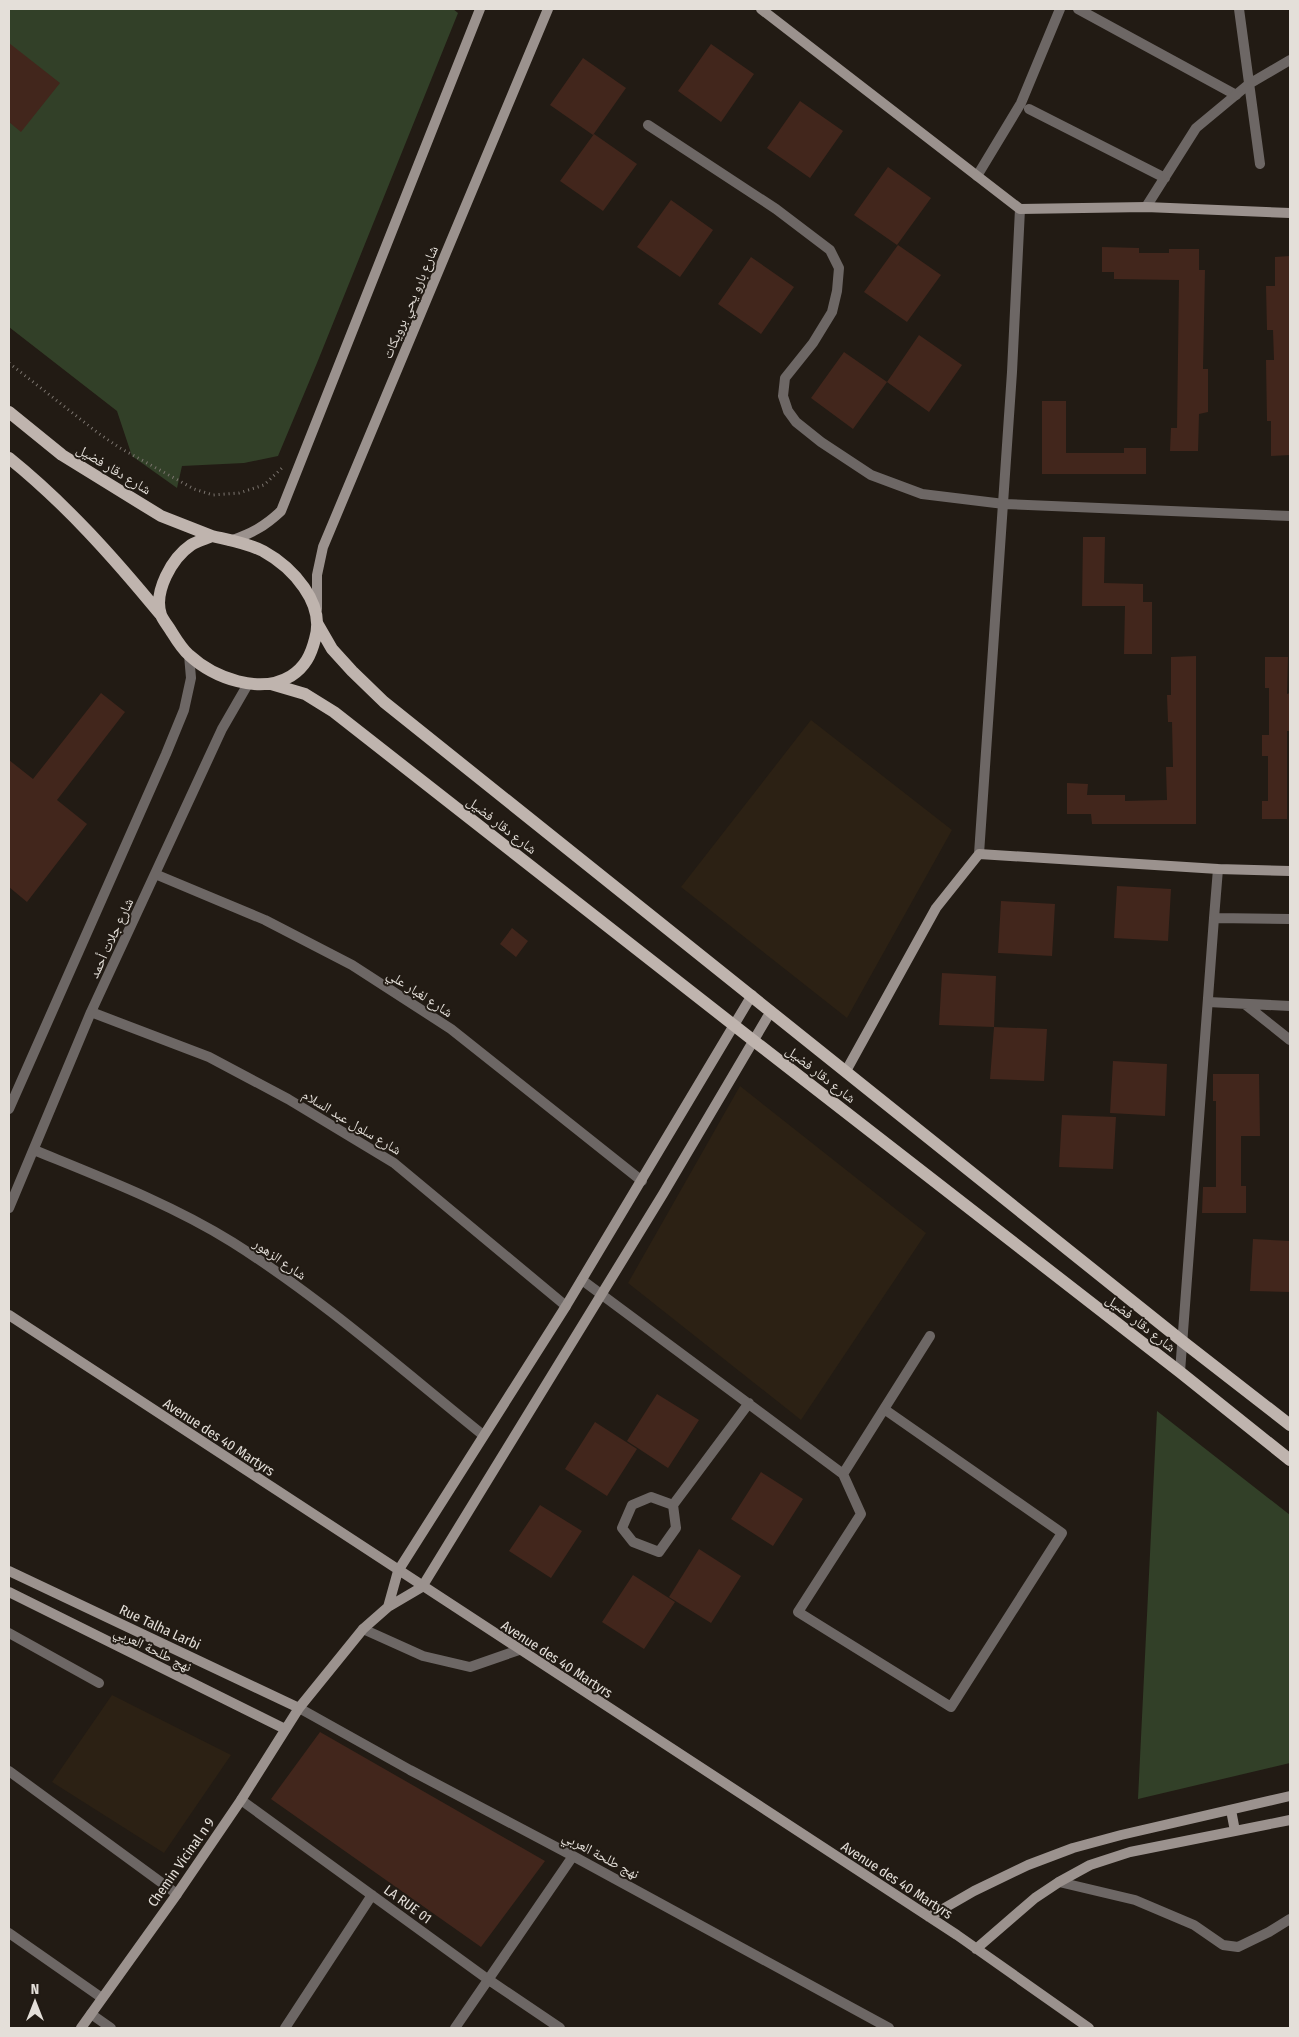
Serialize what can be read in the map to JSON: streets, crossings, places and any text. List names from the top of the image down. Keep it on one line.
{"streets":{"main road":["شارع دقار فضيل"],"street":["شارع بارو يحي برويكات","شارع جلات أحمد","شارع لغبار علي","شارع سلول عبد السلام","شارع الزهور","Avenue des 40 Martyrs","Rue Talha Larbi","نهج طلحة العربي","Chemin Vicinal n 9","LA RUE 01"]},"crossings":[["شارع بارو يحي برويكات","شارع دقار فضيل"],["شارع بارو يحي برويكات","شارع جلات أحمد"],["شارع دقار فضيل","شارع جلات أحمد"],["شارع جلات أحمد","شارع لغبار علي"],["شارع جلات أحمد","شارع سلول عبد السلام"],["شارع جلات أحمد","شارع الزهور"],["Avenue des 40 Martyrs","Chemin Vicinal n 9"],["Rue Talha Larbi","نهج طلحة العربي"],["Rue Talha Larbi","Chemin Vicinal n 9"],["نهج طلحة العربي","Chemin Vicinal n 9"],["Chemin Vicinal n 9","LA RUE 01"]],"north":"top"}
